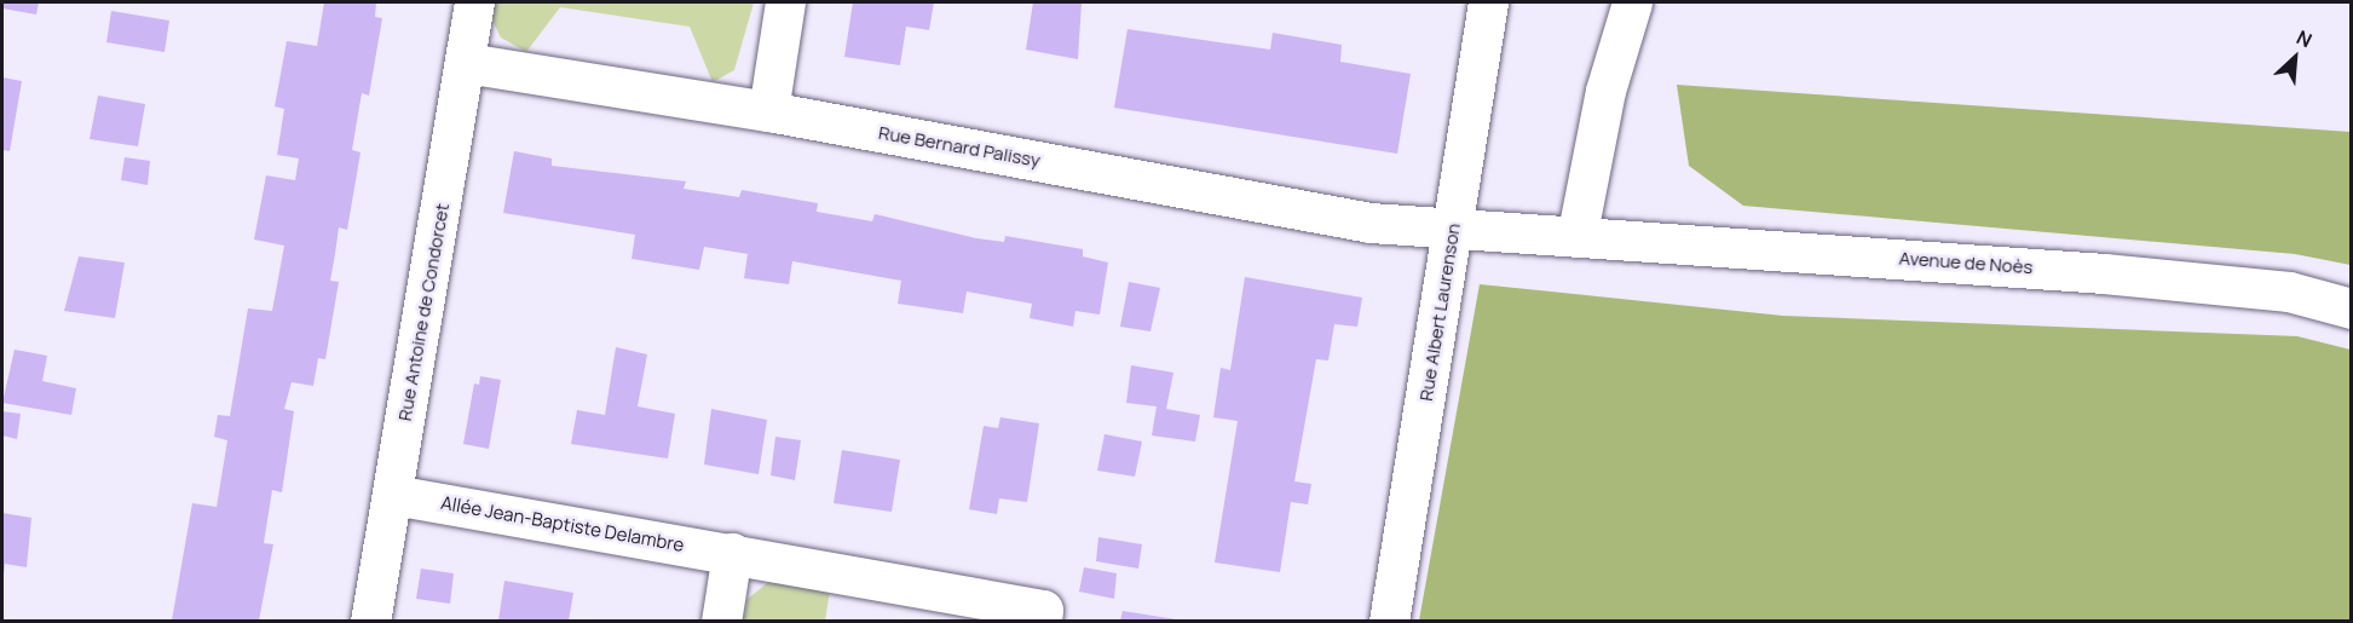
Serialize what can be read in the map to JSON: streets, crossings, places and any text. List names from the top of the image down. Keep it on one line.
{"streets":{"street":["Rue Bernard Palissy","Avenue de Noès","Rue Antoine de Condorcet","Rue Albert Laurenson","Allée Jean-Baptiste Delambre"]},"crossings":[["Rue Bernard Palissy","Avenue de Noès"],["Rue Bernard Palissy","Rue Antoine de Condorcet"],["Rue Bernard Palissy","Rue Albert Laurenson"],["Avenue de Noès","Rue Albert Laurenson"],["Rue Antoine de Condorcet","Allée Jean-Baptiste Delambre"]],"north":"top right"}
